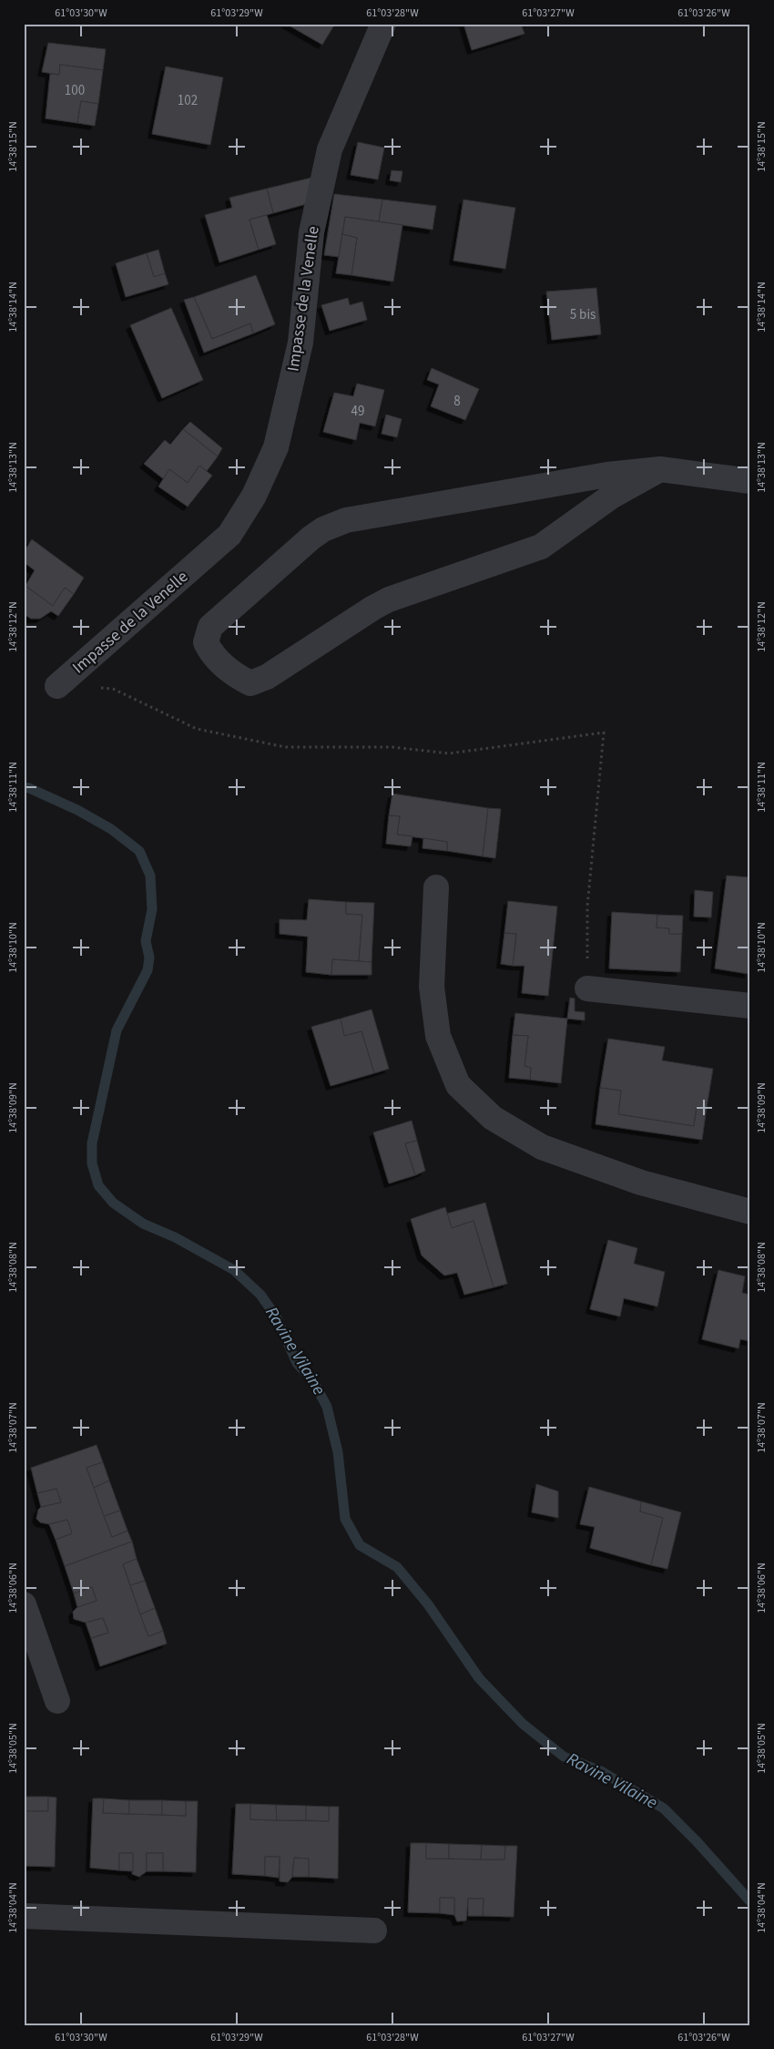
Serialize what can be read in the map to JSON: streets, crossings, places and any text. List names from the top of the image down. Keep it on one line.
{"streets":{"street":["Impasse de la Venelle"]},"water":["Ravine Vilaine"],"house_numbers":["100","102","5 bis","8","49"],"coordinates":["61°03'30\"W","61°03'29\"W","61°03'28\"W","61°03'27\"W","61°03'26\"W","14°38'15\"N","14°38'14\"N","14°38'13\"N","14°38'12\"N","14°38'11\"N","14°38'10\"N","14°38'09\"N","14°38'08\"N","14°38'07\"N","14°38'06\"N","14°38'05\"N","14°38'04\"N"]}
